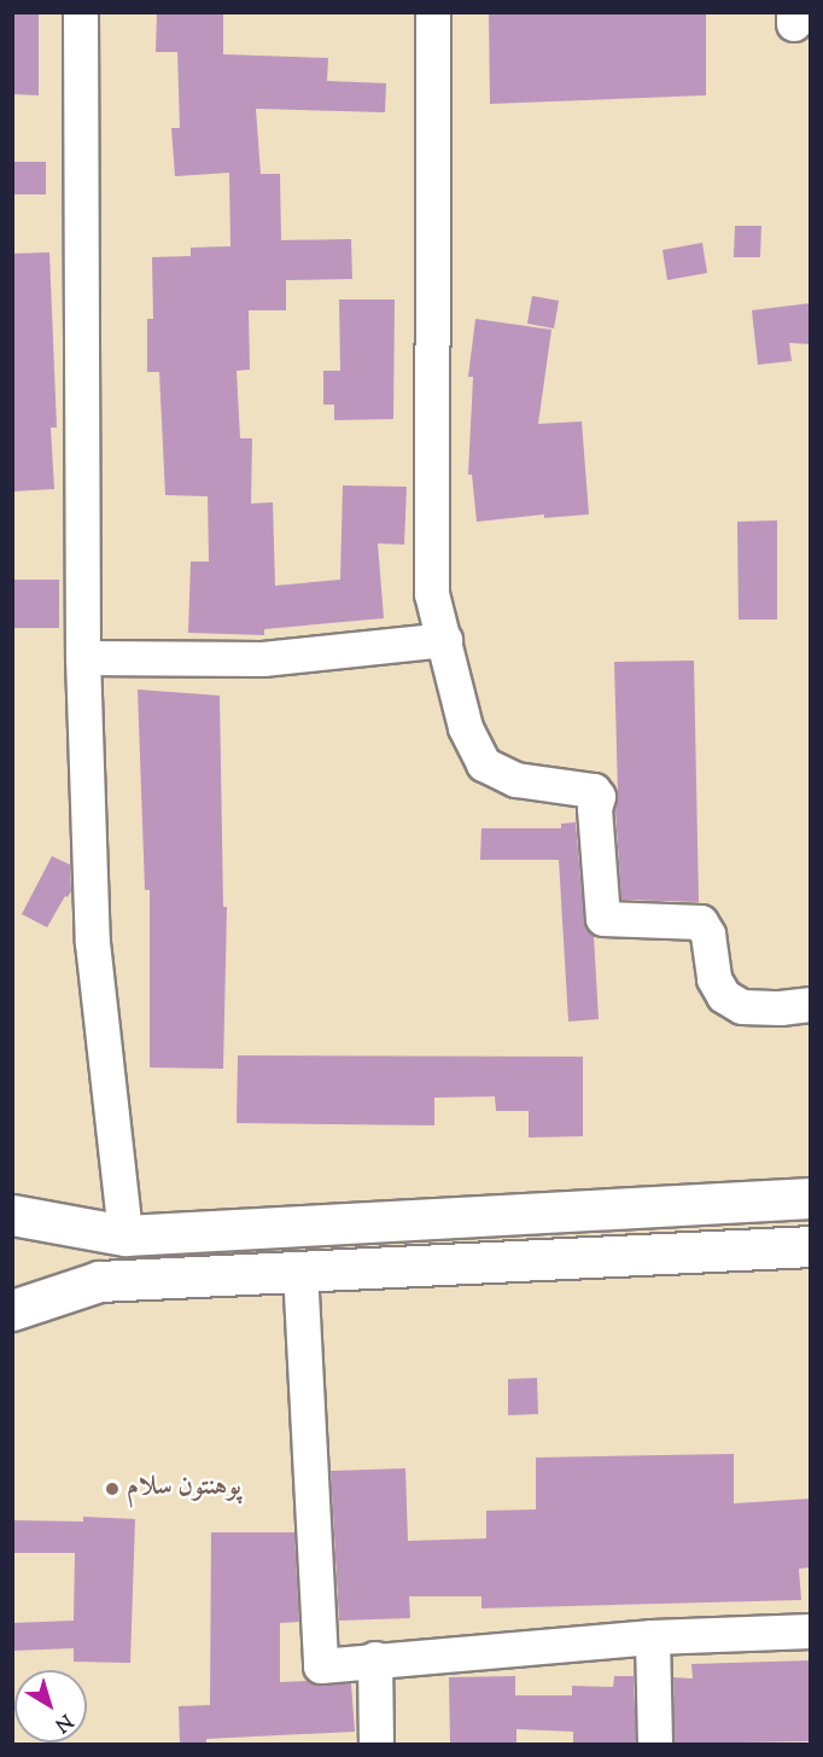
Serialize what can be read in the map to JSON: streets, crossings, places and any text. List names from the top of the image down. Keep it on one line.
{"places":["پوهنتون سلام"],"north":"bottom right"}
